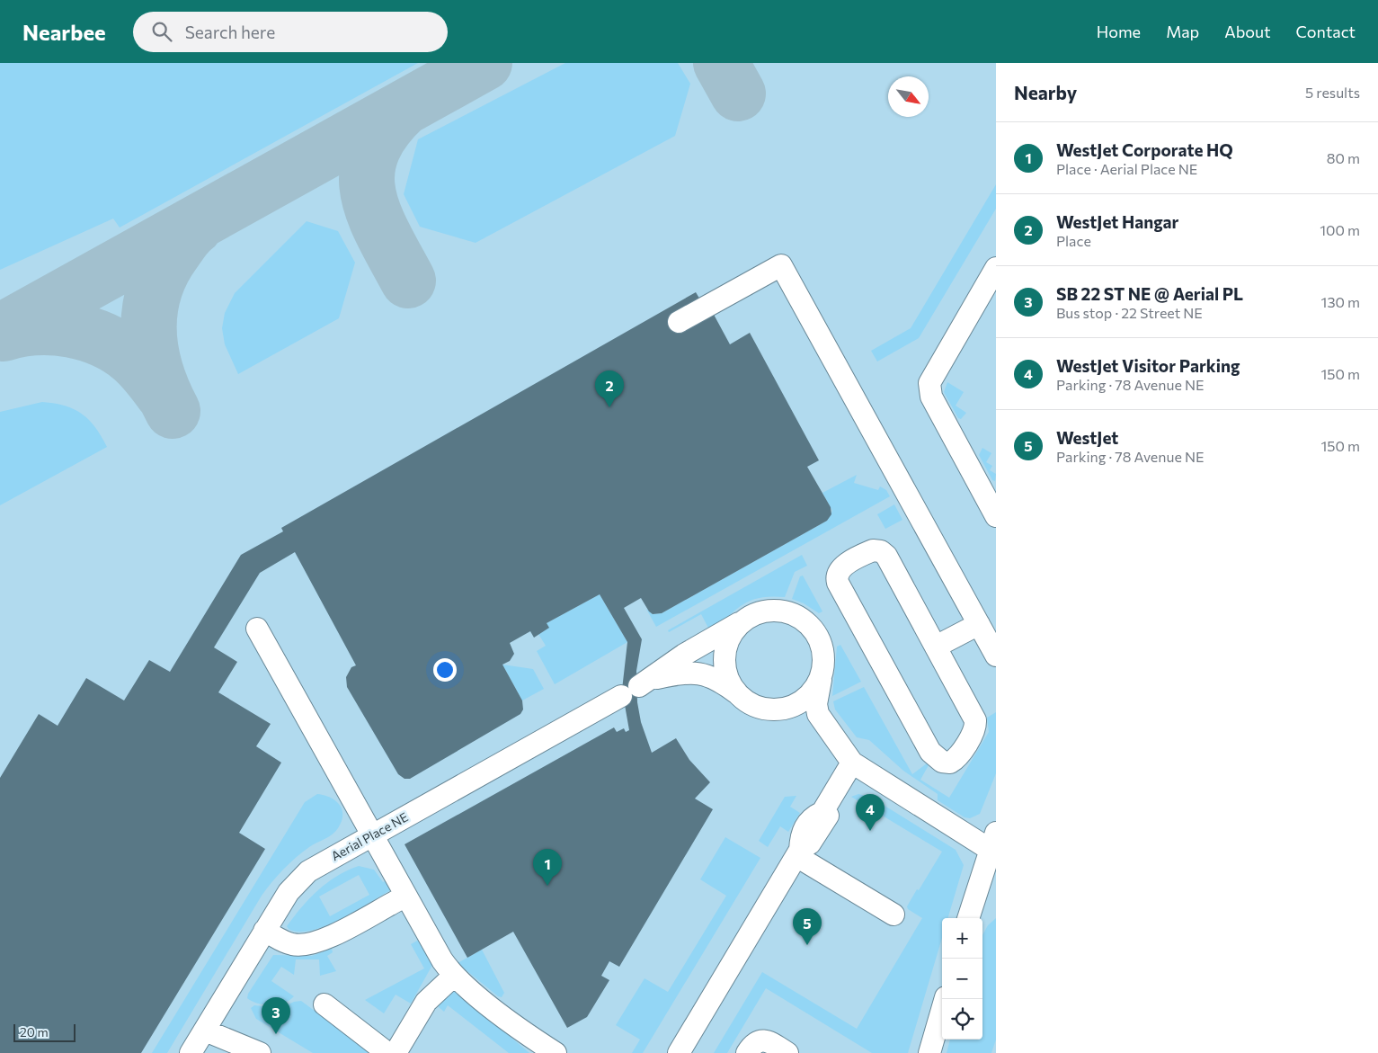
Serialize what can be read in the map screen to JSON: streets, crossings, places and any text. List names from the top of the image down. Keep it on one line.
{"streets":{"street":["Aerial Place NE"]},"scale_bar":"20 m","north":"bottom right","page":{"header":"Nearbee","search":"Search here","nav":["Home","Map","About","Contact"],"heading":["Nearby","5 results"],"list":[{"mark":"1","name":"WestJet Corporate HQ","note":"Place · Aerial Place NE","value":"80 m"},{"mark":"2","name":"WestJet Hangar","note":"Place","value":"100 m"},{"mark":"3","name":"SB 22 ST NE @ Aerial PL","note":"Bus stop · 22 Street NE","value":"130 m"},{"mark":"4","name":"WestJet Visitor Parking","note":"Parking · 78 Avenue NE","value":"150 m"},{"mark":"5","name":"WestJet","note":"Parking · 78 Avenue NE","value":"150 m"}],"pins":["2","4","1","5","3"],"map_buttons":["+","−"],"scale":"20 m"}}
